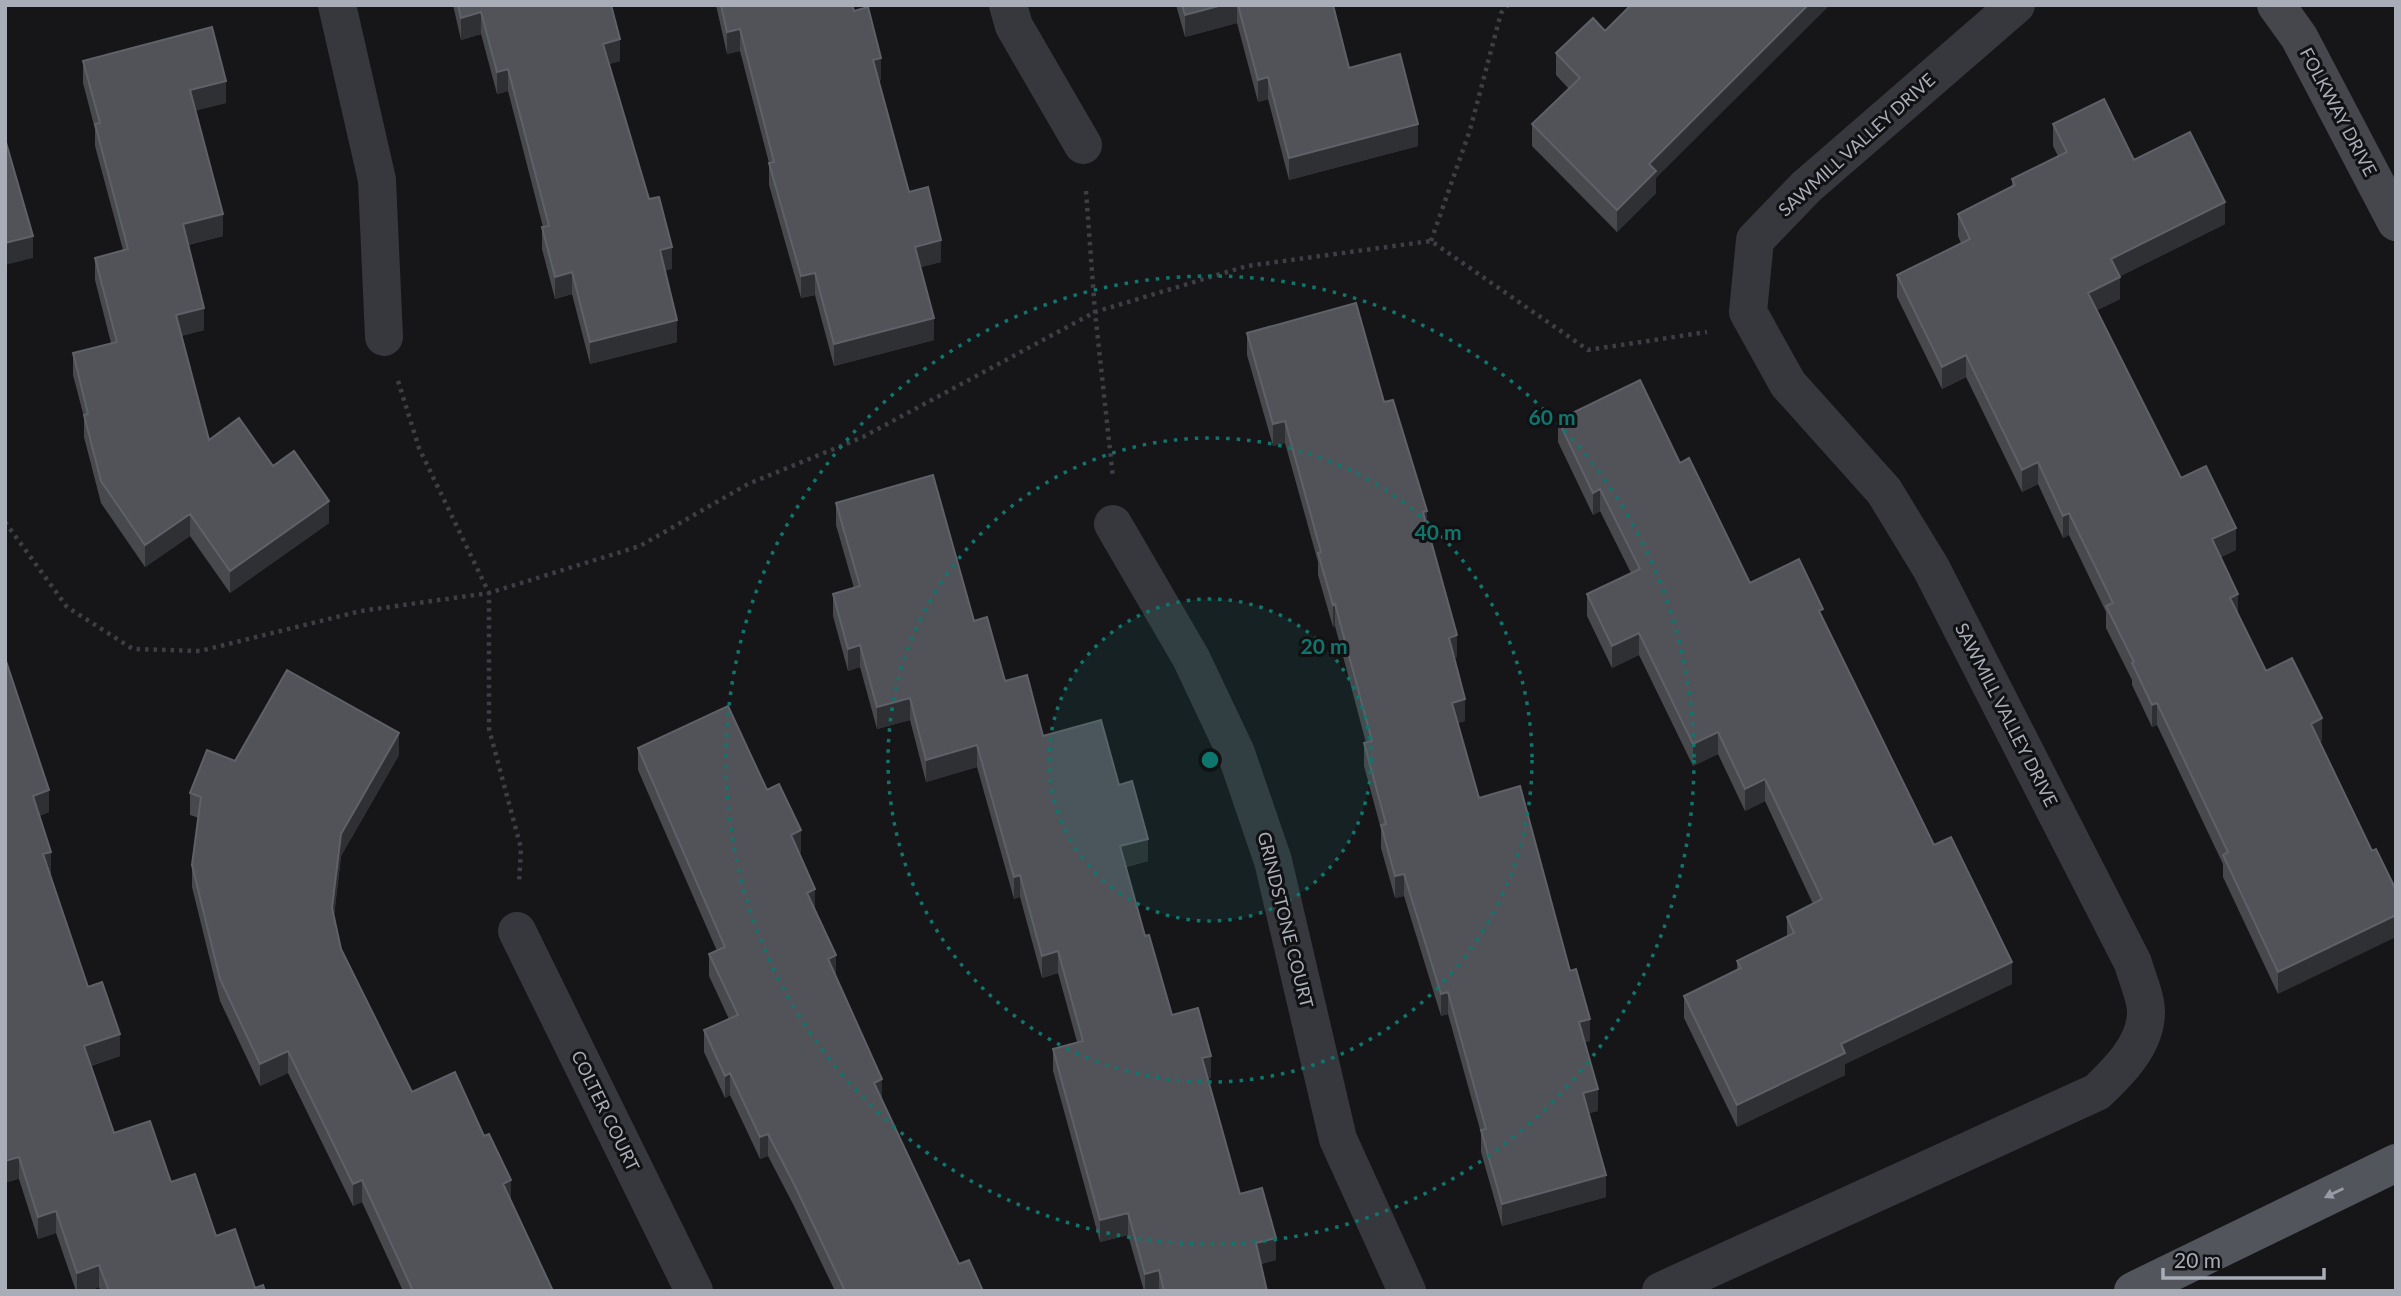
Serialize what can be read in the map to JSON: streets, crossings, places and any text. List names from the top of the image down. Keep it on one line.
{"streets":{"street":["FOLKWAY DRIVE","SAWMILL VALLEY DRIVE","GRINDSTONE COURT","COLTER COURT"]},"scale_bar":"20 m","rings":["60 m","40 m","20 m"]}
